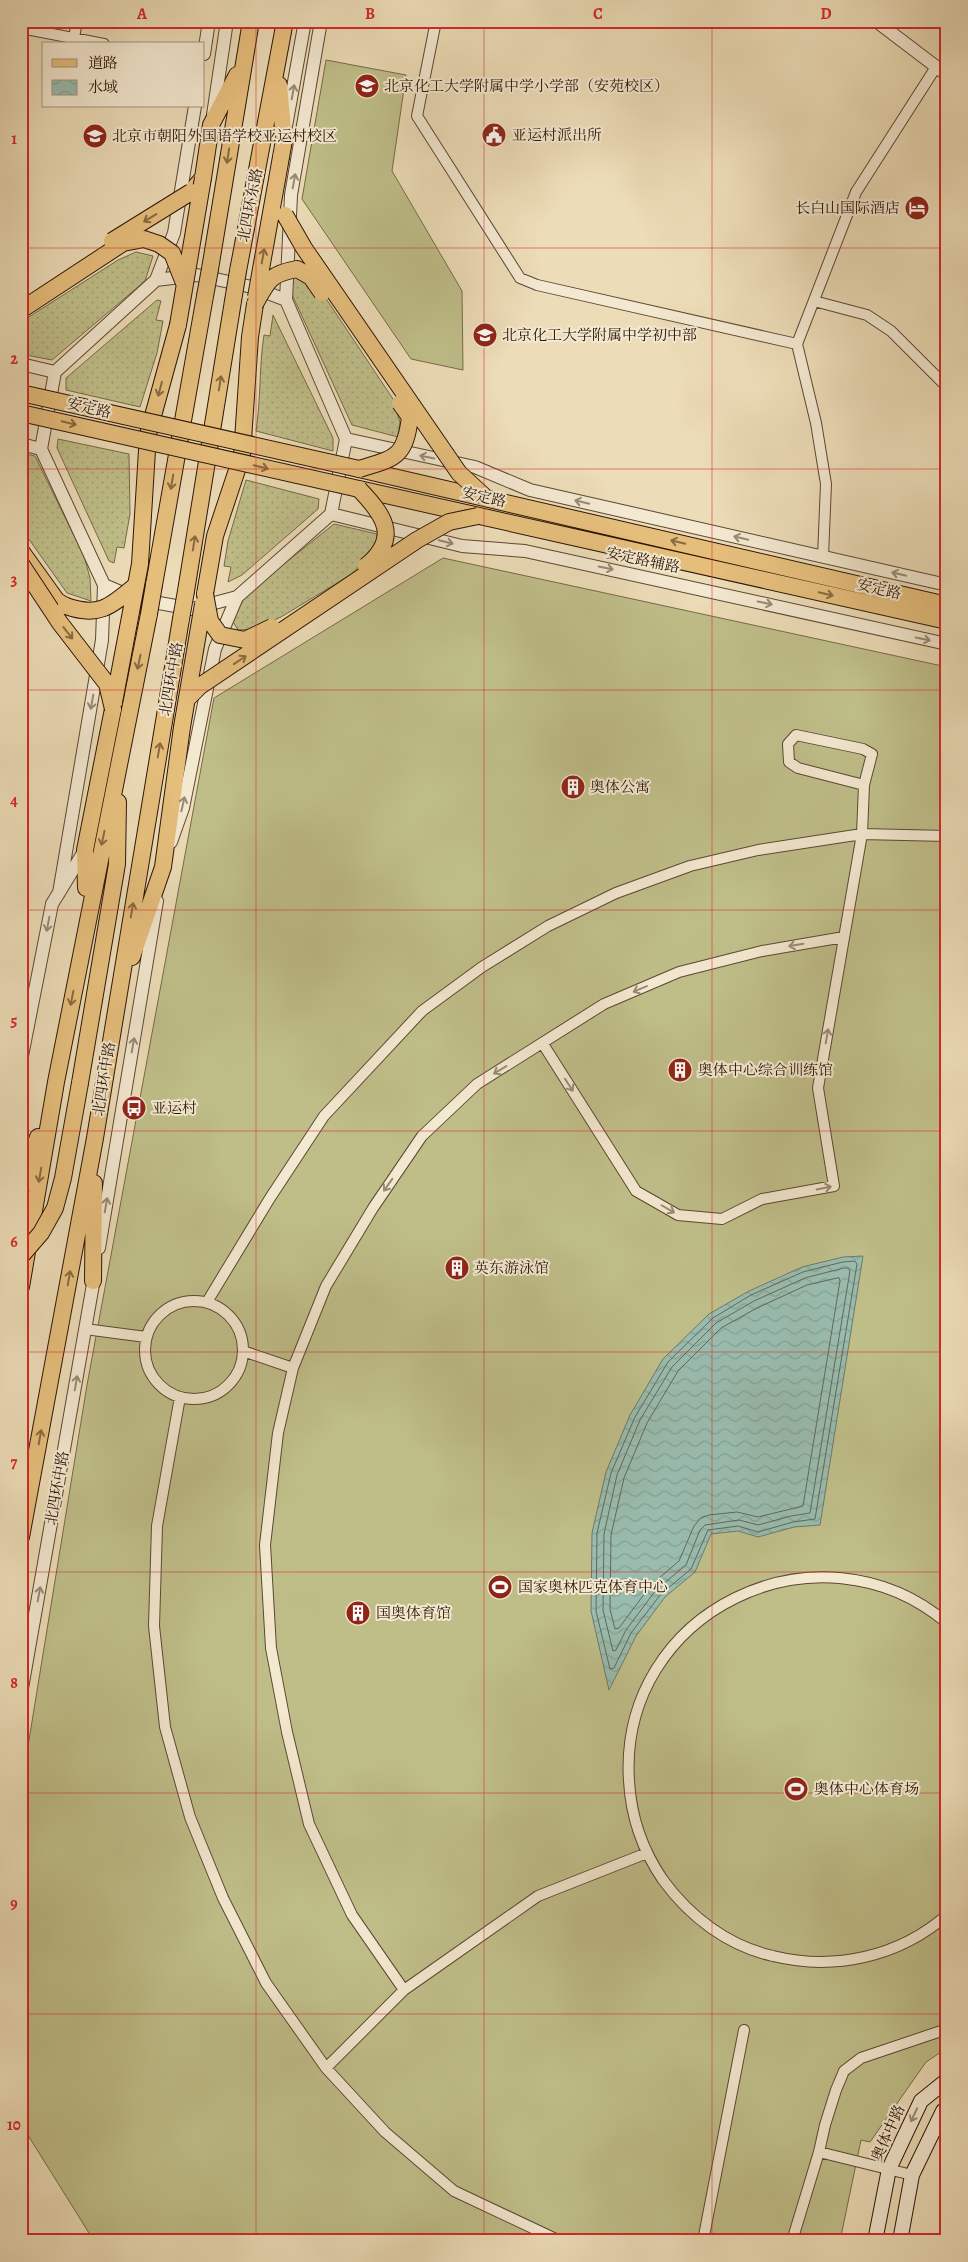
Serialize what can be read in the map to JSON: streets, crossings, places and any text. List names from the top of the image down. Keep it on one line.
{"streets":{"main road":["北四环东路","安定路","北四环中路","奥体中路"],"street":["安定路辅路"]},"crossings":[["北四环东路","北四环中路"]],"places":{"school or university":["北京化工大学附属中学小学部（安苑校区）","北京市朝阳外国语学校亚运村校区","北京化工大学附属中学初中部"],"public building":["亚运村派出所"],"hotel":["长白山国际酒店"],"building":["奥体公寓","奥体中心综合训练馆","英东游泳馆","国奥体育馆"],"bus stop":["亚运村"],"sports":["国家奥林匹克体育中心","奥体中心体育场"]},"legend":["道路","水域"],"grid":{"columns":["A","B","C","D"],"rows":["1","2","3","4","5","6","7","8","9","10"]}}
